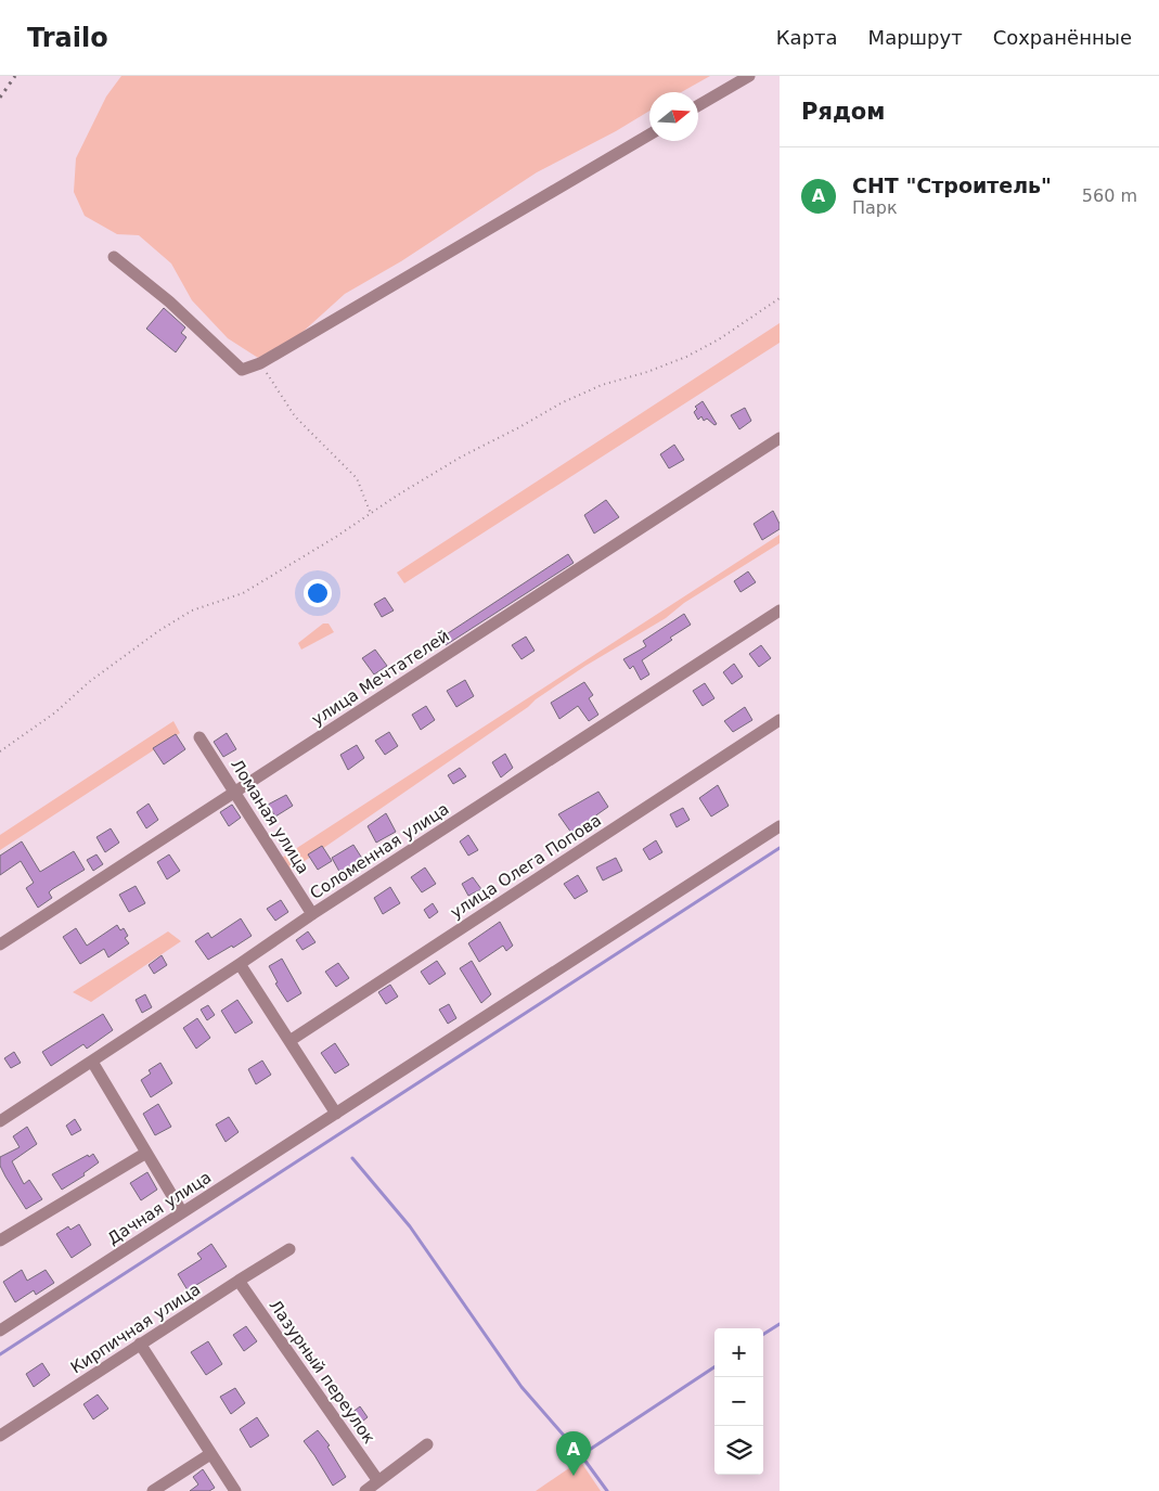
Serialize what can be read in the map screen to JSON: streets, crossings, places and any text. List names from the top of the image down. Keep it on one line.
{"streets":{"street":["улица Мечтателей","Ломаная улица","Соломенная улица","улица Олега Попова","Дачная улица","Кирпичная улица","Лазурный переулок"]},"crossings":[["улица Мечтателей","Ломаная улица"],["Ломаная улица","Соломенная улица"],["Кирпичная улица","Лазурный переулок"]],"north":"right","page":{"header":"Trailo","nav":["Карта","Маршрут","Сохранённые"],"heading":"Рядом","list":[{"mark":"A","name":"СНТ \"Строитель\"","note":"Парк","value":"560 m"}],"map_buttons":["+","−"],"pins":"A"}}
